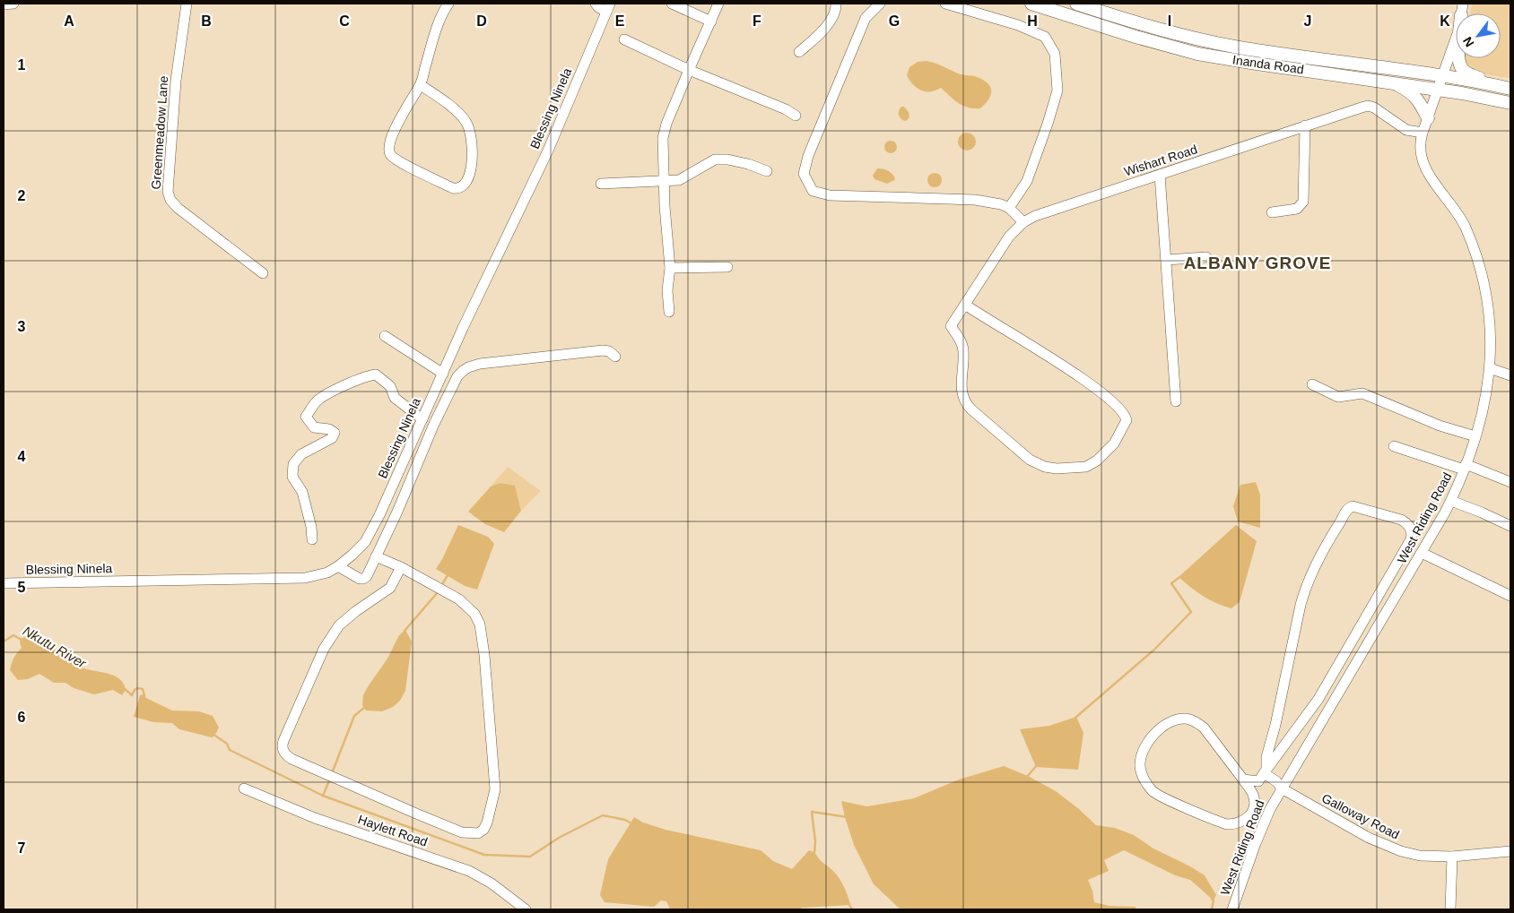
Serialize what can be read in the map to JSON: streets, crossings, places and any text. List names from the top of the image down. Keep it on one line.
{"streets":{"main road":["Inanda Road"],"street":["Blessing Ninela","Greenmeadow Lane","Wishart Road","West Riding Road","Galloway Road","Haylett Road"]},"crossings":[["Inanda Road","West Riding Road"],["Wishart Road","West Riding Road"],["West Riding Road","Galloway Road"]],"districts":["ALBANY GROVE"],"water":["Nkutu River"],"north":"bottom left","grid":{"columns":["A","B","C","D","E","F","G","H","I","J","K"],"rows":["1","2","3","4","5","6","7"]}}
